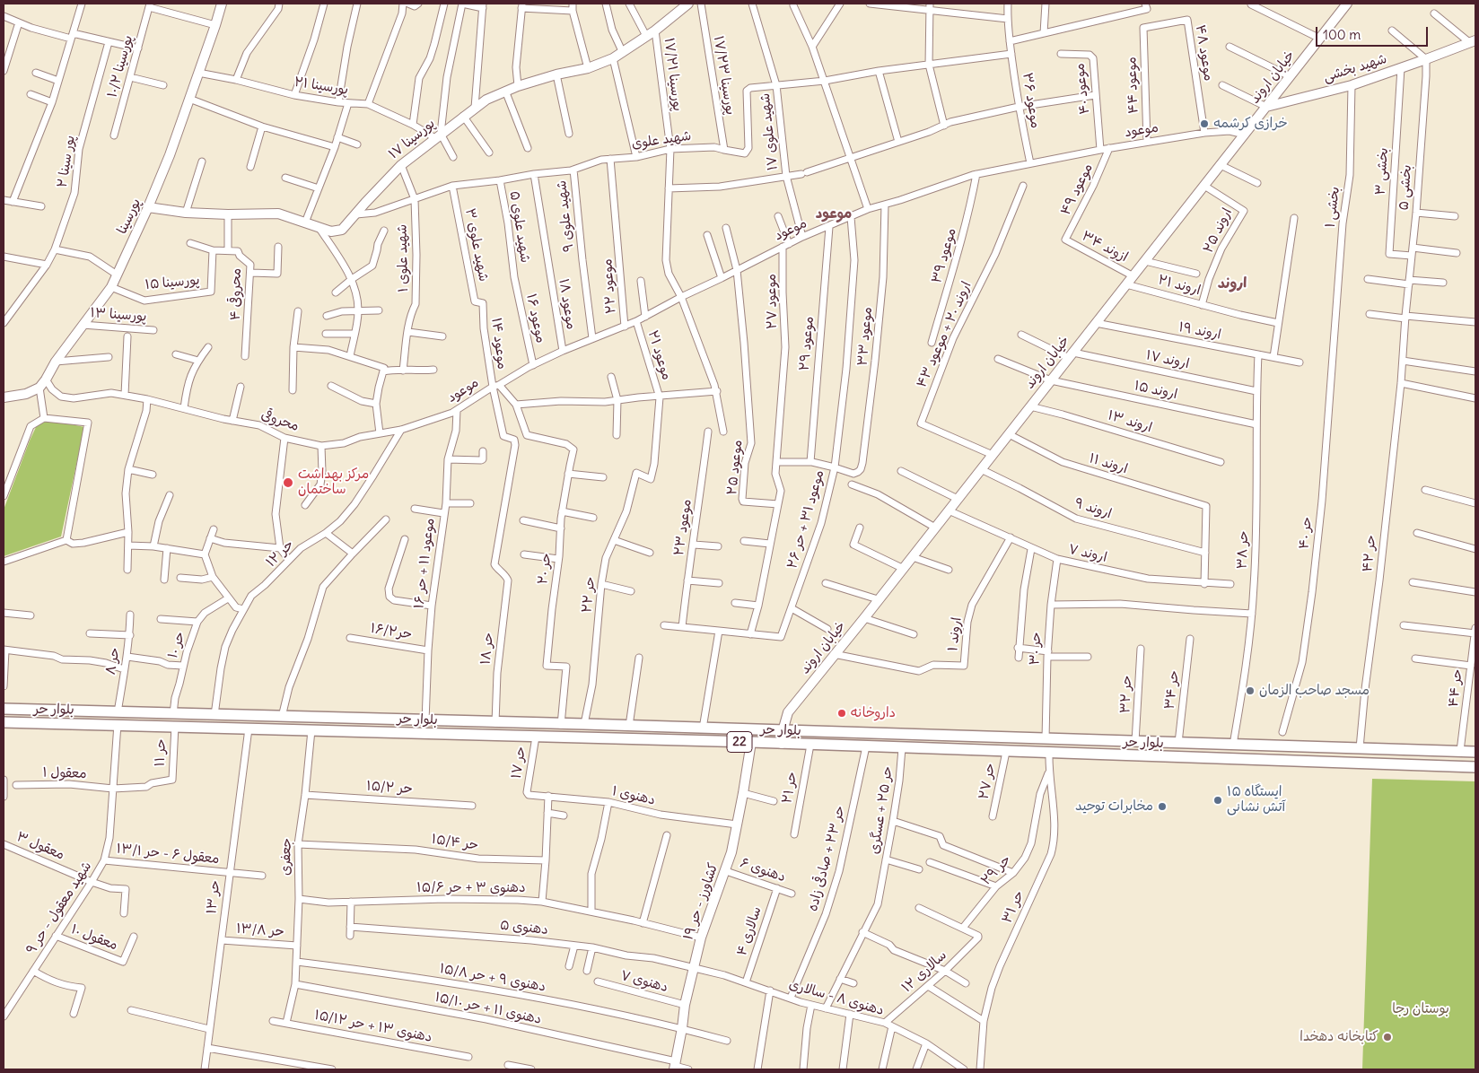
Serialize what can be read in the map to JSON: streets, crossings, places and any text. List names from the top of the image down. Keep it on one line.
{"streets":{"main road":["بلوار حر","22"],"street":["موعود ۴۸","پورسینا ۱۰/۲","شهید بخشی","پورسینا ۱۷/۲۱","پورسینا ۱۷/۲۳","خیابان اروند","موعود ۴۴","پورسینا ۲۱","موعود ۴۰","موعود ۳۶","موعود","شهید علوی ۱۷","پورسینا ۱۷","شهید علوی","پور سینا ۲","بخشی ۳","بخشی ۵","موعود ۴۹","بخشی ۱","پورسینا","شهید علوی ۹","شهید علوی ۵","اروند ۲۵","شهید علوی ۳","ازوند ۳۴","موعود ۳۹","شهید علوی ۱","پورسینا ۱۵","اروند ۲۱","موعود ۲۲","محروقی ۴","موعود ۲۷","موعود ۱۸","پورسینا ۱۳","موعود ۱۶","اروند ۱۹","اروند ۲۰ + موعود ۴۳","موعود ۳۳","موعود ۱۴","موعود ۲۹","موعود ۲۱","اروند ۱۷","اروند ۱۵","محروقی","اروند ۱۳","اروند ۱۱","موعود ۲۵","اروند ۹","موعود ۳۱ + حر ۲۶","موعود ۲۳","حر ۴۰","حر ۳۸","حر ۱۲","اروند ۷","حر ۴۲","موعود ۱۱ + حر ۱۶","حر ۲۰","حر ۲۲","حر۱۶/۲","اروند ۱","حر ۱۰","حر ۱۸","حر ۳۰","حر ۸","حر ۴۴","حر ۳۴","حر ۳۲","حر ۱۱","حر ۱۷","معقول ۱","حر ۲۷","حر ۱۵/۲","حر ۲۱","دهنوی ۱","حر ۲۵ + عسگری","حر ۱۵/۴","معقول ۳","معقول ۶ - حر ۱۳/۱","جعفری","حر ۲۳ + صادقی زاده","دهنوی ۶","حر ۲۹","دهنوی ۳ + حر ۱۵/۶","حر ۱۳","کشاورز - حر ۱۹","حر ۳۱","شهید معقول - حر ۹","دهنوی ۵","حر ۱۳/۸","سالاری ۴","معقول ۱۰","سالاری ۱۲","دهنوی ۹ + حر ۱۵/۸","دهنوی ۷","دهنوی ۸ - سالاری","دهنوی ۱۱ + حر ۱۵/۱۰","دهنوی ۱۳ + حر ۱۵/۱۲"]},"crossings":[["موعود ۴۸","موعود ۴۴"],["موعود ۴۸","موعود"],["شهید بخشی","خیابان اروند"],["شهید بخشی","بخشی ۳"],["شهید بخشی","بخشی ۵"],["شهید بخشی","بخشی ۱"],["پورسینا ۱۷/۲۱","موعود"],["پورسینا ۱۷/۲۱","پورسینا ۱۷"],["پورسینا ۱۷/۲۱","شهید علوی"],["پورسینا ۱۷/۲۳","شهید علوی"],["خیابان اروند","موعود"],["خیابان اروند","اروند ۲۵"],["خیابان اروند","ازوند ۳۴"],["خیابان اروند","اروند ۲۱"],["خیابان اروند","اروند ۱۹"],["خیابان اروند","اروند ۲۰ + موعود ۴۳"],["خیابان اروند","اروند ۱۷"],["خیابان اروند","اروند ۱۵"],["خیابان اروند","اروند ۱۳"],["خیابان اروند","اروند ۱۱"],["خیابان اروند","اروند ۹"],["خیابان اروند","اروند ۷"],["خیابان اروند","اروند ۱"],["خیابان اروند","بلوار حر"],["موعود ۴۴","موعود"],["پورسینا ۲۱","پورسینا ۱۷"],["پورسینا ۲۱","پورسینا"],["موعود ۴۰","موعود"],["موعود ۳۶","موعود"],["موعود ۳۶","شهید علوی"],["موعود","شهید علوی ۱۷"],["موعود","موعود ۴۹"],["موعود","شهید علوی ۹"],["موعود","موعود ۳۹"],["موعود","موعود ۲۲"],["موعود","موعود ۲۷"],["موعود","موعود ۱۸"],["موعود","موعود ۱۶"],["موعود","موعود ۳۳"],["موعود","موعود ۱۴"],["موعود","موعود ۲۹"],["موعود","موعود ۲۱"],["موعود","محروقی"],["موعود","موعود ۲۵"],["موعود","موعود ۳۱ + حر ۲۶"],["موعود","حر ۱۲"],["موعود","موعود ۱۱ + حر ۱۶"],["شهید علوی ۱۷","شهید علوی"],["پورسینا ۱۷","شهید علوی"],["پورسینا ۱۷","پورسینا"],["شهید علوی","شهید علوی ۹"],["شهید علوی","شهید علوی ۵"],["شهید علوی","شهید علوی ۳"],["شهید علوی","شهید علوی ۱"],["شهید علوی","موعود ۲۲"],["شهید علوی","موعود ۱۸"],["بخشی ۳","بخشی ۵"],["بخشی ۵","حر ۴۲"],["موعود ۴۹","ازوند ۳۴"],["بخشی ۱","حر ۴۰"],["پورسینا","پورسینا ۱۵"],["پورسینا","پورسینا ۱۳"],["پورسینا","محروقی"],["شهید علوی ۵","موعود ۱۶"],["اروند ۲۵","اروند ۲۱"],["شهید علوی ۳","موعود ۱۴"],["پورسینا ۱۵","محروقی ۴"],["اروند ۱۹","حر ۳۸"],["موعود ۳۳","موعود ۳۱ + حر ۲۶"],["موعود ۱۴","حر ۱۸"],["موعود ۲۱","حر ۲۲"],["اروند ۱۷","حر ۳۸"],["اروند ۱۵","حر ۳۸"],["محروقی","حر ۱۲"],["اروند ۱۱","اروند ۹"],["موعود ۳۱ + حر ۲۶","موعود ۲۳"],["حر ۳۸","بلوار حر"],["حر ۱۲","بلوار حر"],["اروند ۷","اروند ۱"],["اروند ۷","حر ۳۰"],["حر ۴۲","بلوار حر"],["موعود ۱۱ + حر ۱۶","حر۱۶/۲"],["موعود ۱۱ + حر ۱۶","بلوار حر"],["حر ۲۰","بلوار حر"],["حر ۲۲","بلوار حر"],["حر ۱۰","بلوار حر"],["حر ۱۸","بلوار حر"],["حر ۳۰","بلوار حر"],["حر ۸","بلوار حر"],["حر ۴۴","بلوار حر"],["حر ۳۴","بلوار حر"],["حر ۳۲","بلوار حر"],["بلوار حر","حر ۱۱"],["بلوار حر","حر ۱۷"],["بلوار حر","حر ۲۷"],["بلوار حر","حر ۲۱"],["بلوار حر","حر ۲۵ + عسگری"],["بلوار حر","جعفری"],["بلوار حر","حر ۲۳ + صادقی زاده"],["بلوار حر","حر ۱۳"],["بلوار حر","کشاورز - حر ۱۹"],["بلوار حر","حر ۳۱"],["بلوار حر","شهید معقول - حر ۹"],["حر ۱۱","معقول ۱"],["حر ۱۷","دهنوی ۱"],["معقول ۱","شهید معقول - حر ۹"],["حر ۱۵/۲","جعفری"],["دهنوی ۱","کشاورز - حر ۱۹"],["حر ۲۵ + عسگری","دهنوی ۸ - سالاری"],["حر ۱۵/۴","جعفری"],["معقول ۳","شهید معقول - حر ۹"],["معقول ۶ - حر ۱۳/۱","حر ۱۳"],["معقول ۶ - حر ۱۳/۱","شهید معقول - حر ۹"],["جعفری","دهنوی ۳ + حر ۱۵/۶"],["جعفری","حر ۱۳/۸"],["جعفری","دهنوی ۹ + حر ۱۵/۸"],["جعفری","دهنوی ۱۱ + حر ۱۵/۱۰"],["جعفری","دهنوی ۱۳ + حر ۱۵/۱۲"],["حر ۲۳ + صادقی زاده","دهنوی ۸ - سالاری"],["دهنوی ۶","کشاورز - حر ۱۹"],["دهنوی ۶","سالاری ۴"],["حر ۲۹","حر ۳۱"],["حر ۲۹","سالاری ۱۲"],["دهنوی ۳ + حر ۱۵/۶","کشاورز - حر ۱۹"],["حر ۱۳","حر ۱۳/۸"],["کشاورز - حر ۱۹","دهنوی ۵"],["کشاورز - حر ۱۹","دهنوی ۹ + حر ۱۵/۸"],["کشاورز - حر ۱۹","دهنوی ۷"],["کشاورز - حر ۱۹","دهنوی ۸ - سالاری"],["کشاورز - حر ۱۹","دهنوی ۱۱ + حر ۱۵/۱۰"],["شهید معقول - حر ۹","معقول ۱۰"],["دهنوی ۵","دهنوی ۸ - سالاری"],["سالاری ۴","دهنوی ۸ - سالاری"],["سالاری ۱۲","دهنوی ۸ - سالاری"]],"districts":["موعود","اروند"],"parks":["بوستان رجا"],"places":["خرازی کرشمه","مرکز بهداشت ساختمان","مسجد صاحب الزمان","داروخانه","ایستگاه ۱۵ آتش نشانی","مخابرات توحید","کتابخانه دهخدا"],"scale_bar":"100 m"}
